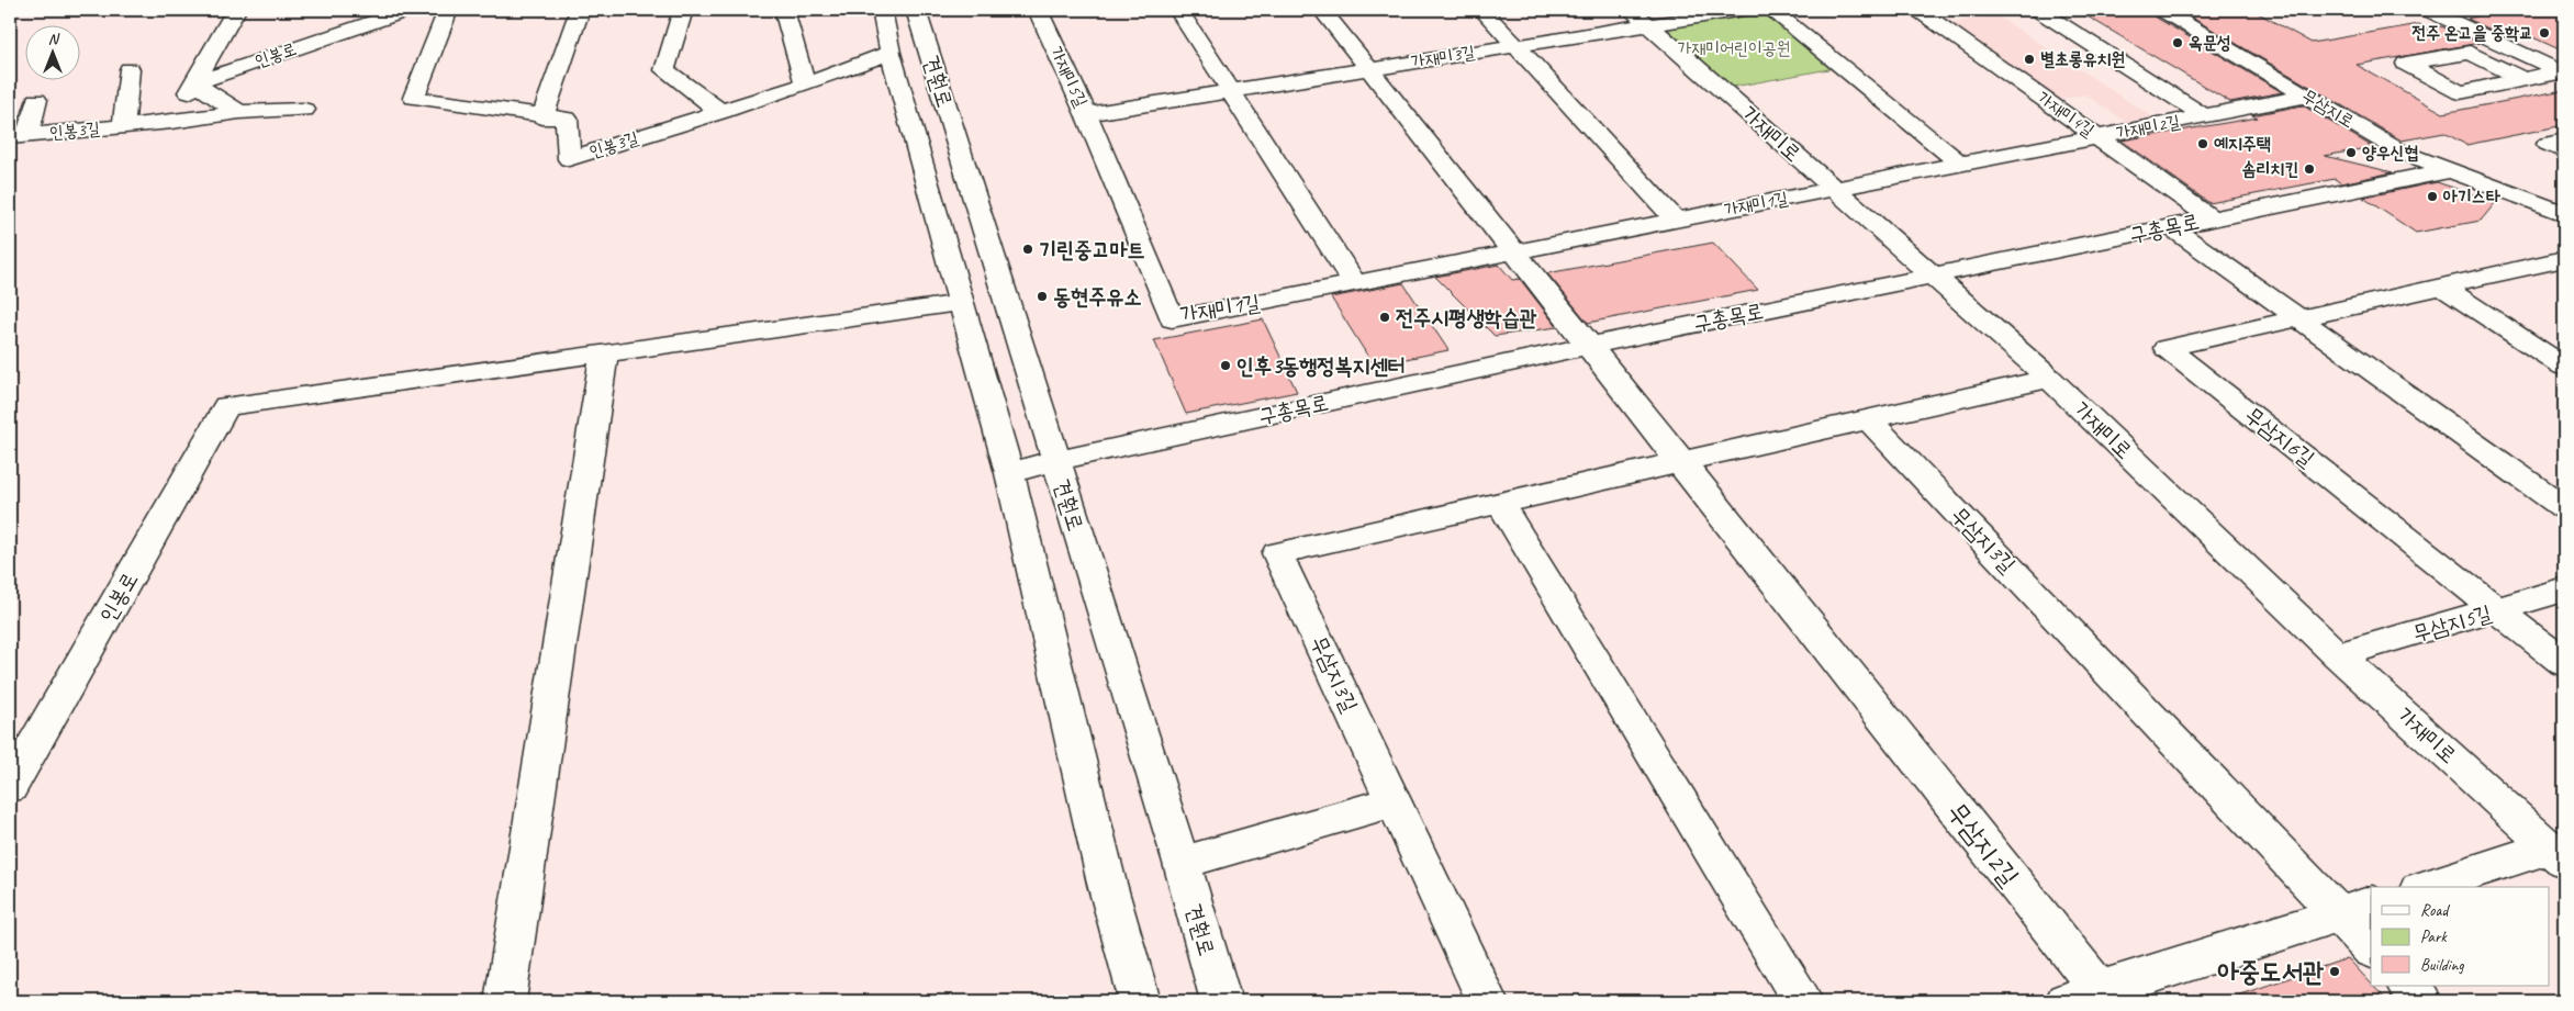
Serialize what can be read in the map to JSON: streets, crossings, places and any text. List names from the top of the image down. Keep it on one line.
{"streets":{"street":["인봉로","가재미3길","가재미5길","견훤로","무삼지로","가재미4길","가재미2길","인봉3길","가재미로","가재미1길","구총목로","무삼지6길","무삼지3길","무삼지5길","무삼지2길"]},"crossings":[["가재미3길","가재미5길"],["가재미3길","가재미로"],["가재미3길","가재미1길"],["가재미5길","가재미1길"],["견훤로","인봉3길"],["견훤로","구총목로"],["무삼지로","가재미2길"],["무삼지로","구총목로"],["가재미4길","가재미2길"],["가재미4길","구총목로"],["가재미2길","가재미로"],["가재미2길","가재미1길"],["가재미로","가재미1길"],["가재미로","구총목로"],["가재미로","무삼지3길"],["가재미로","무삼지5길"],["무삼지6길","무삼지5길"],["무삼지3길","무삼지2길"]],"parks":["가재미어린이공원"],"places":["전주 온고을 중학교","옥문성","별초롱유치원","예지주택","양우신협","솜리치킨","아기스타","기린중고마트","동현주유소","전주시평생학습관","인후3동행정복지센터","아중도서관"],"legend":["Road","Park","Building"],"north":"top"}
